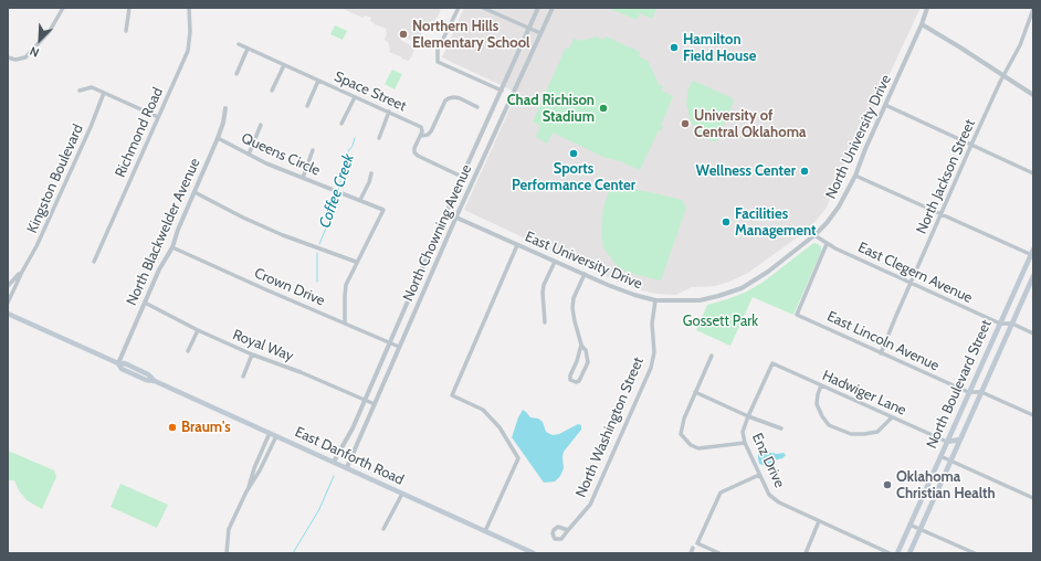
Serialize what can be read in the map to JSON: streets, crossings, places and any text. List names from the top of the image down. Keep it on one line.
{"streets":{"main road":["North Boulevard Street","East Danforth Road"],"street":["Space Street","Richmond Road","North University Drive","Queens Circle","North Jackson Street","Kingston Boulevard","North Blackwelder Avenue","North Chowning Avenue","East University Drive","East Clegern Avenue","Crown Drive","East Lincoln Avenue","Royal Way","Hadwiger Lane","North Washington Street","Enz Drive"]},"crossings":[["North University Drive","East University Drive"],["North University Drive","East Clegern Avenue"],["Queens Circle","North Blackwelder Avenue"],["North Jackson Street","East Clegern Avenue"],["North Jackson Street","East Lincoln Avenue"],["North Blackwelder Avenue","Crown Drive"],["North Blackwelder Avenue","Royal Way"],["North Blackwelder Avenue","East Danforth Road"],["North Chowning Avenue","East University Drive"],["North Chowning Avenue","Crown Drive"],["North Chowning Avenue","Royal Way"],["North Chowning Avenue","East Danforth Road"],["East University Drive","North Washington Street"],["East Clegern Avenue","East Lincoln Avenue"],["East Clegern Avenue","North Boulevard Street"],["East Lincoln Avenue","North Boulevard Street"],["North Boulevard Street","Hadwiger Lane"],["Hadwiger Lane","Enz Drive"]],"water":["Coffee Creek"],"parks":["Gossett Park"],"places":["Northern Hills Elementary School","Hamilton Field House","Chad Richison Stadium","University of Central Oklahoma","Sports Performance Center","Wellness Center","Facilities Management","Braum's","Oklahoma Christian Health"],"north":"bottom left"}
